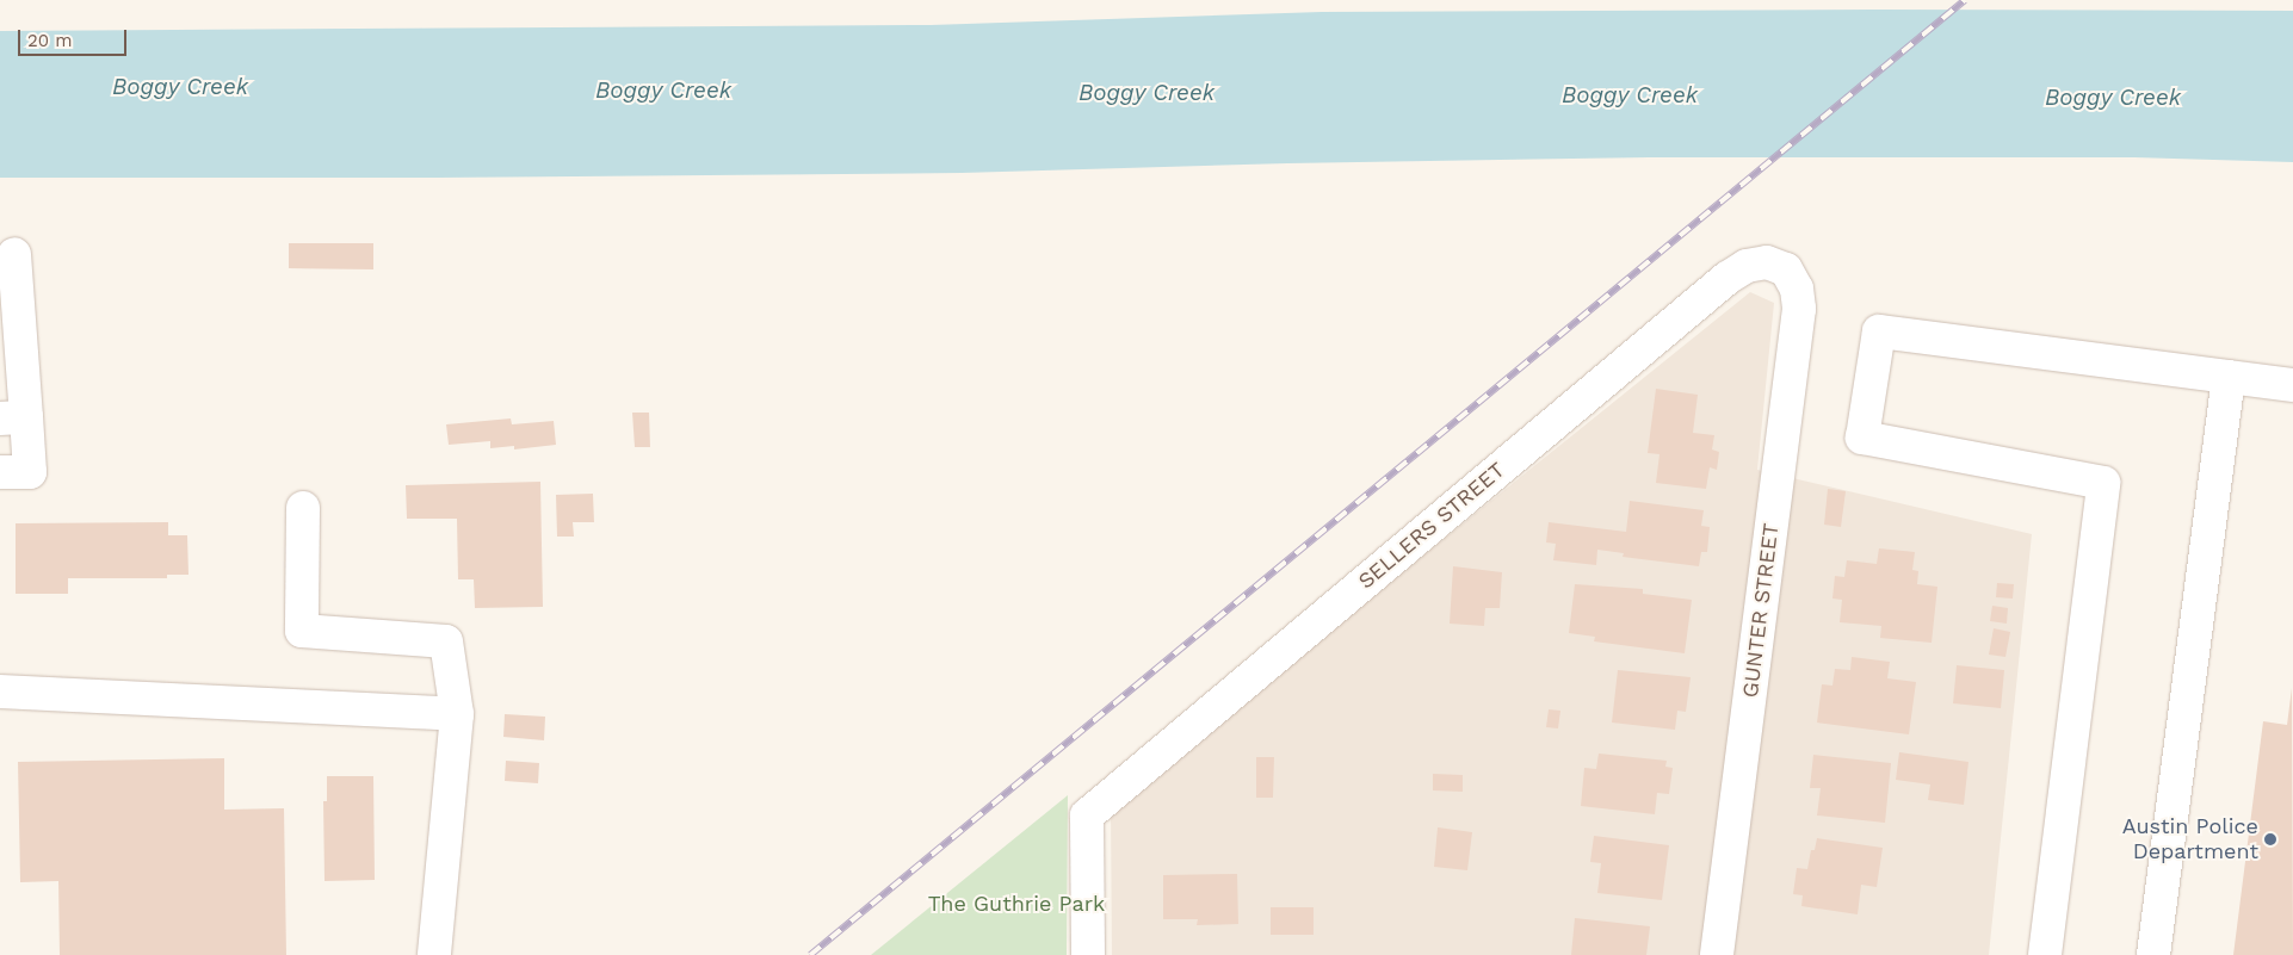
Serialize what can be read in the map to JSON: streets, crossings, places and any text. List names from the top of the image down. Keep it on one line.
{"streets":{"street":["SELLERS STREET","GUNTER STREET"]},"crossings":[["SELLERS STREET","GUNTER STREET"]],"water":["Boggy Creek"],"parks":["The Guthrie Park"],"places":["Austin Police Department"],"scale_bar":"20 m"}
